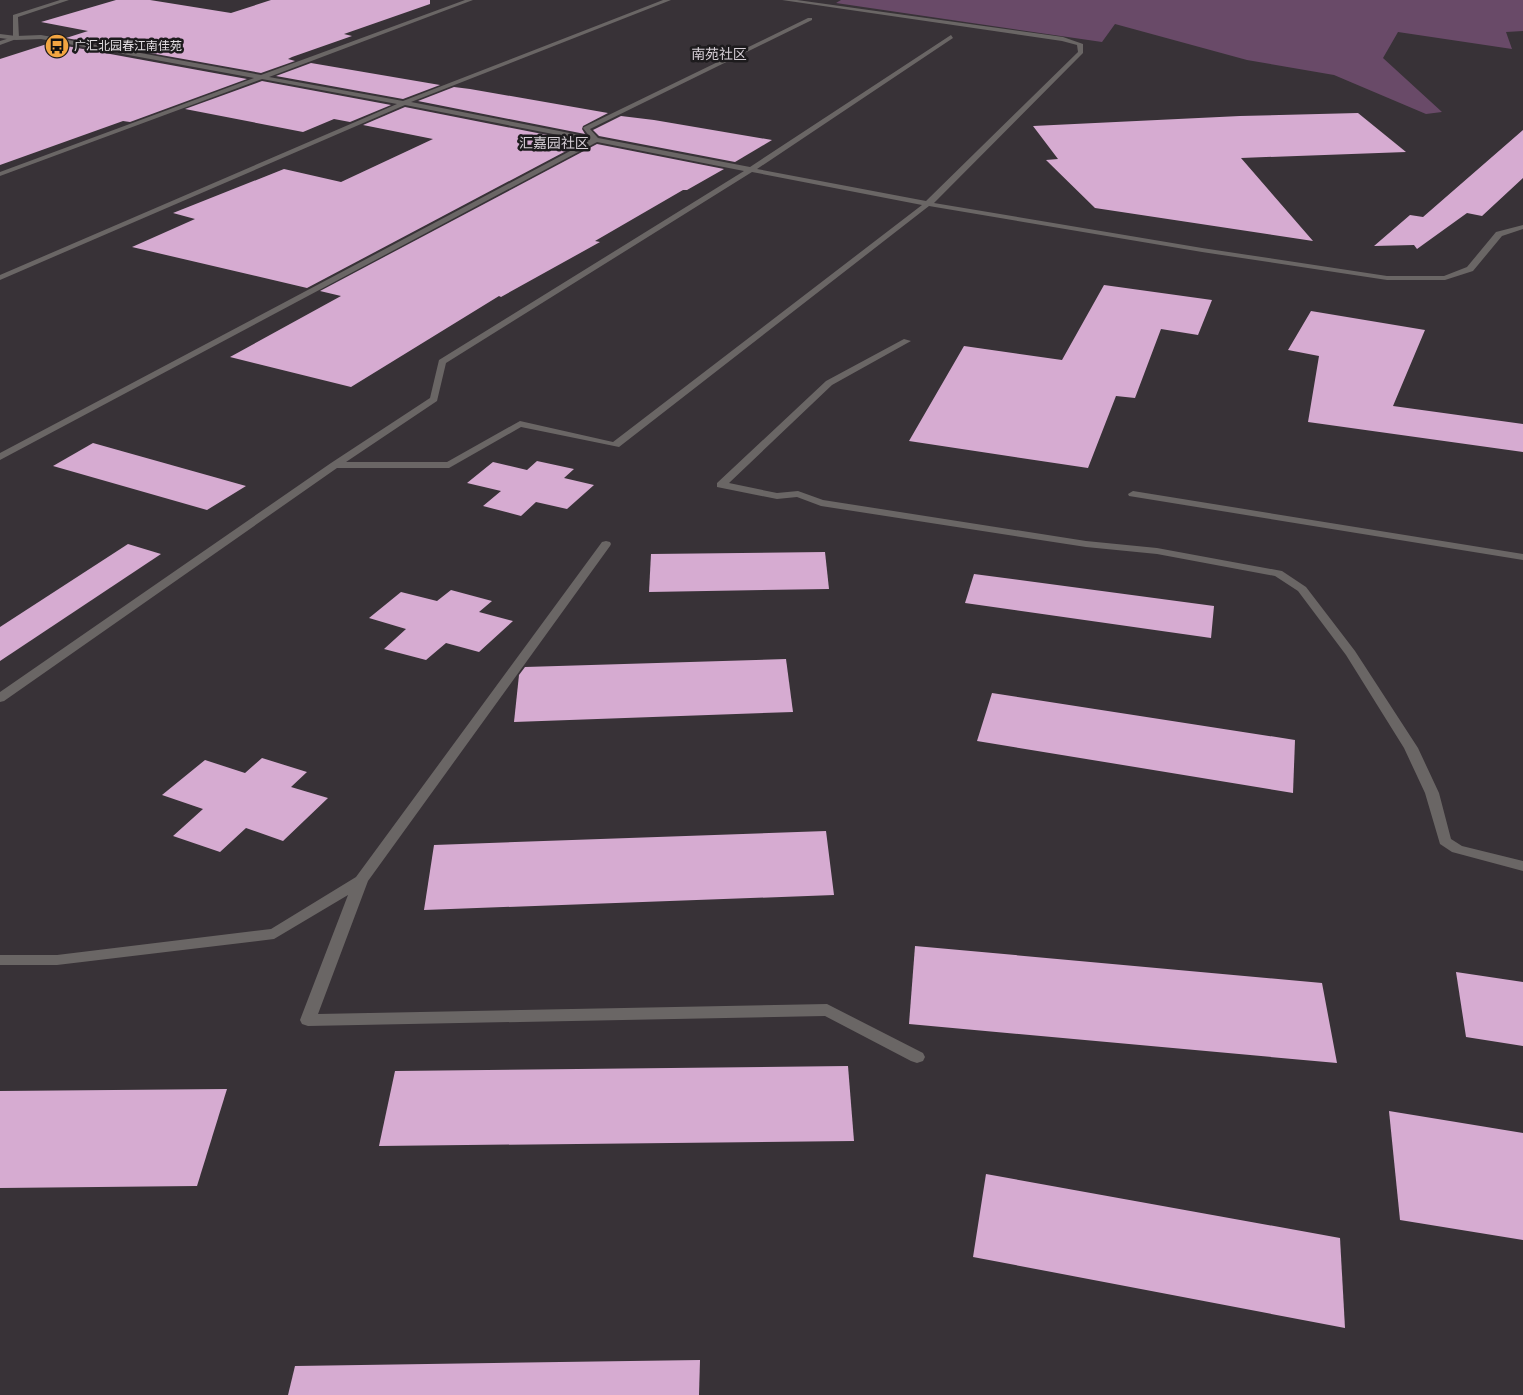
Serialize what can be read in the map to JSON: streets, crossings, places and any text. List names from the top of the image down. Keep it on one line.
{"districts":["南苑社区","汇嘉园社区"],"places":{"bus stop":["广汇北园春江南佳苑"]}}
